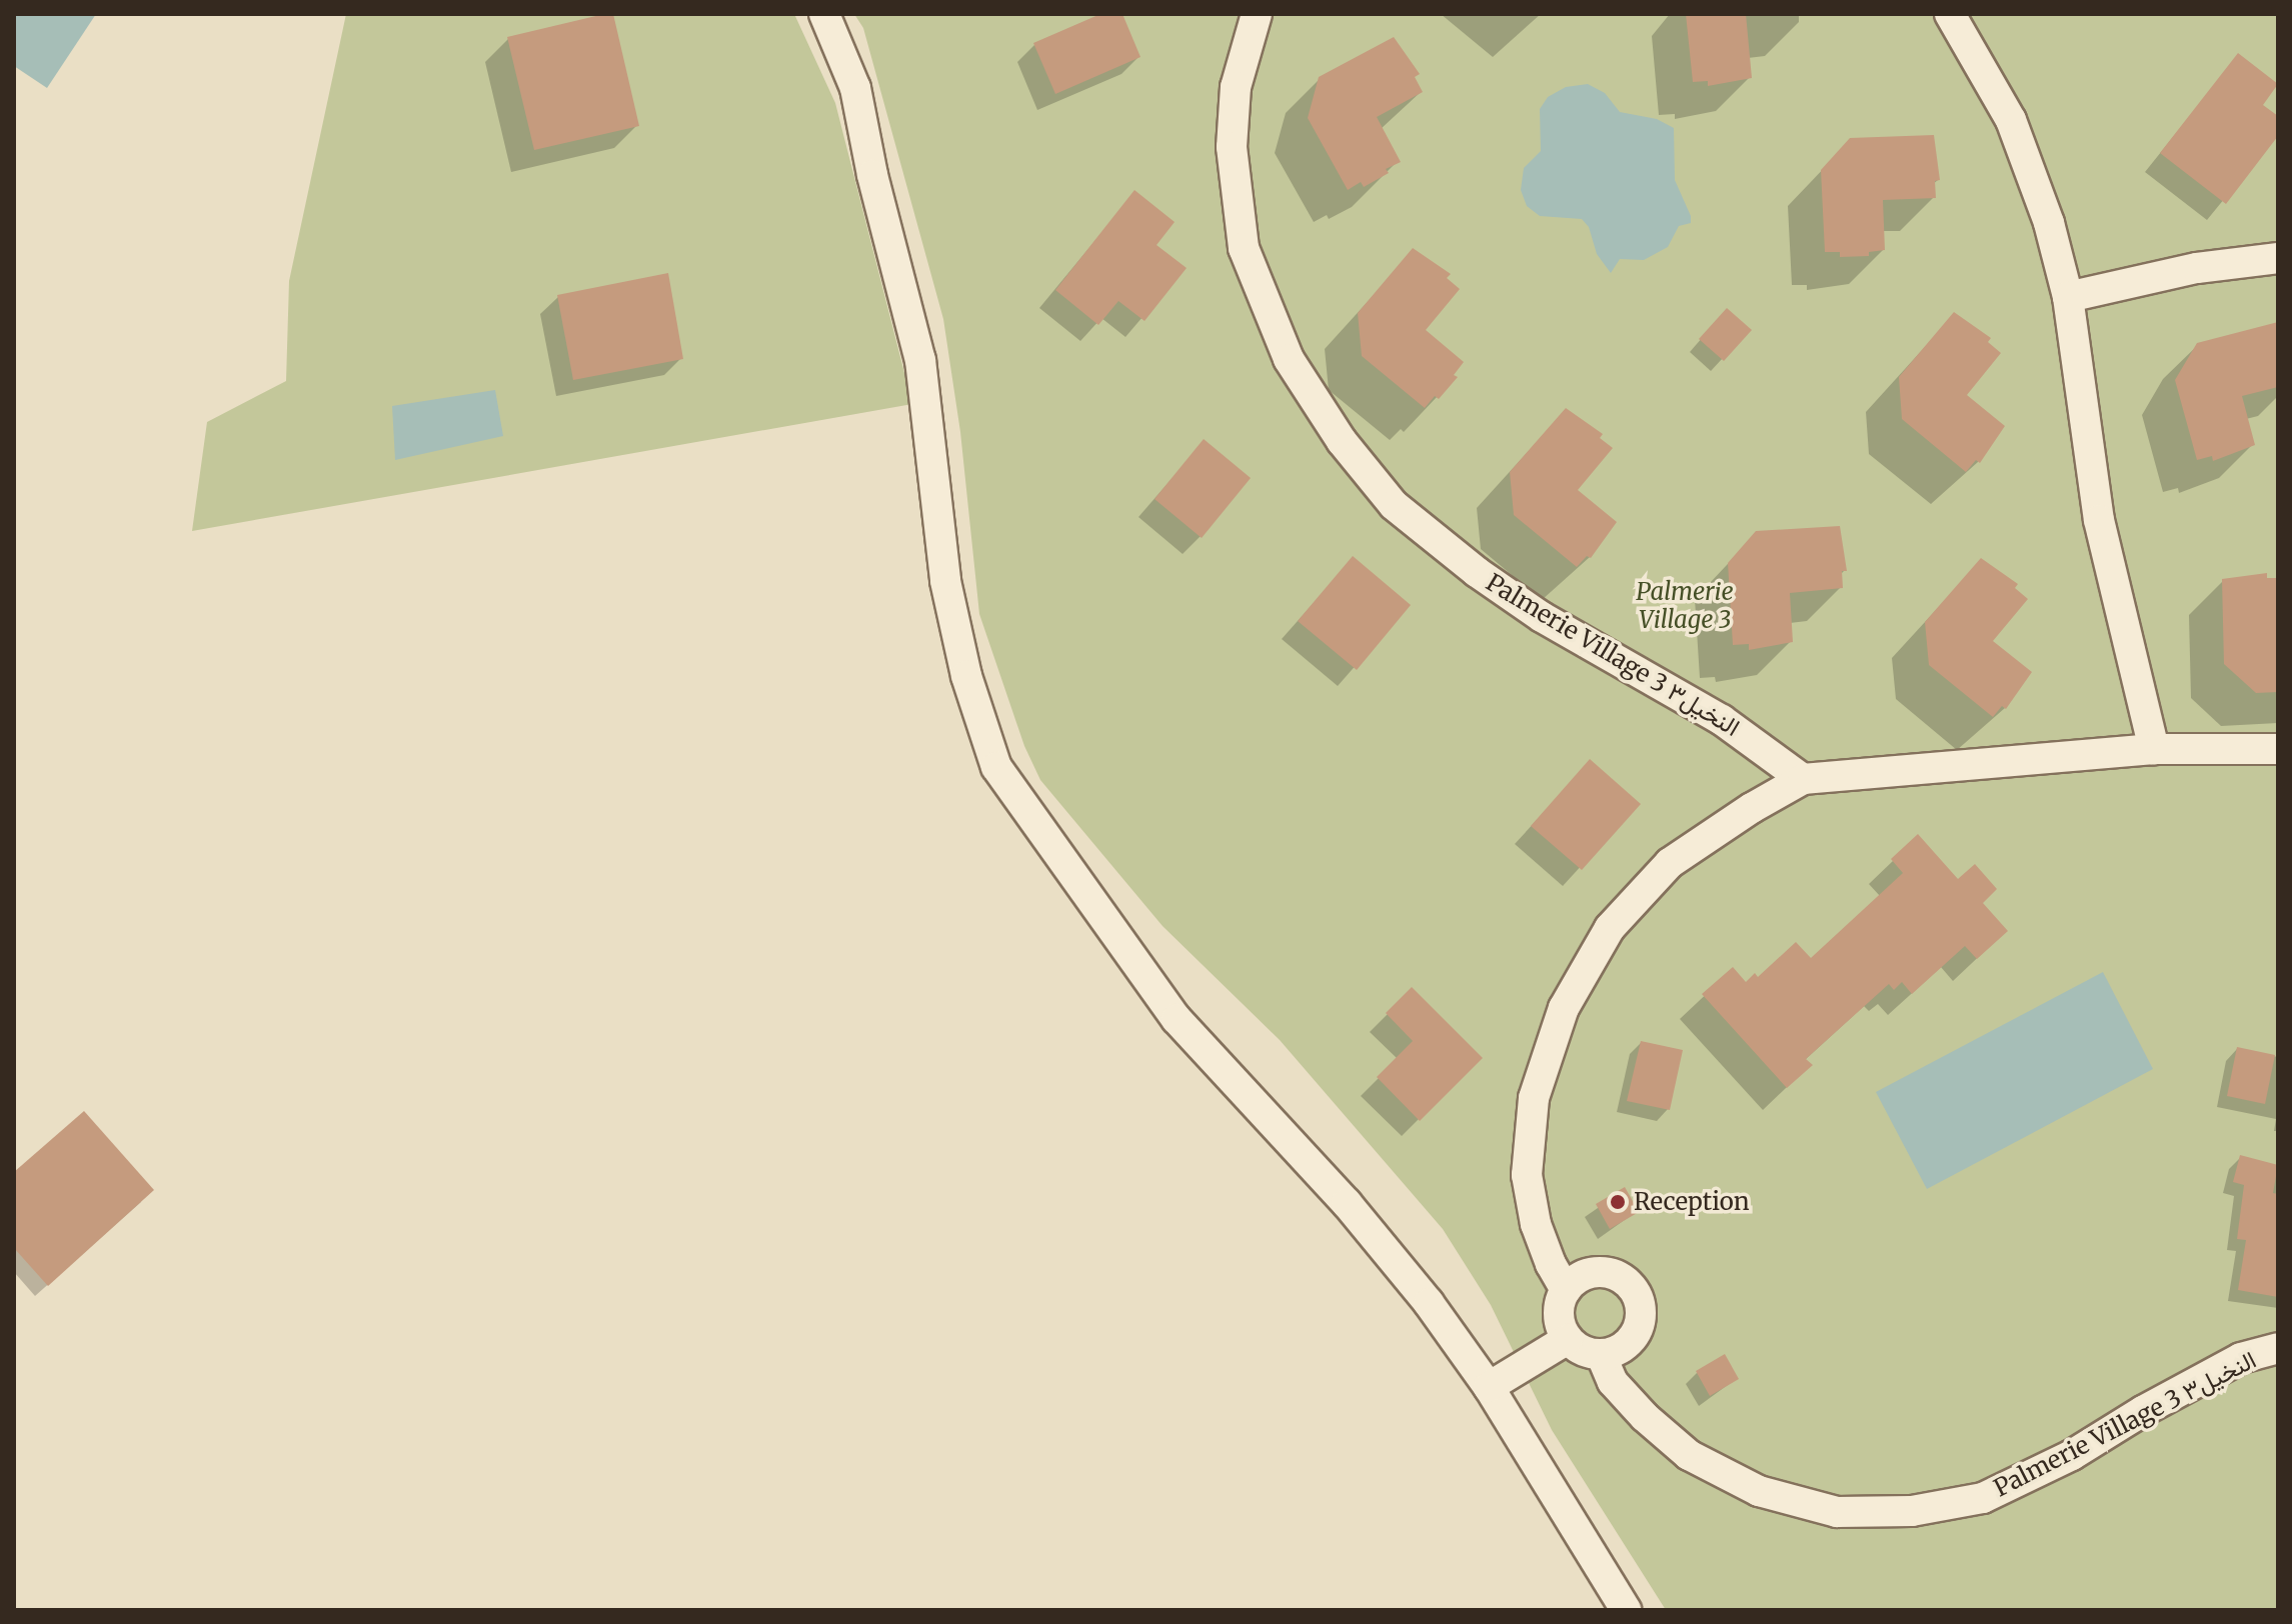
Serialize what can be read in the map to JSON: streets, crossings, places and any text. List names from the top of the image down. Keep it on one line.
{"streets":{"street":["Palmerie Village 3 النخيل٣"]},"parks":["Palmerie Village 3"],"places":["Reception"]}
